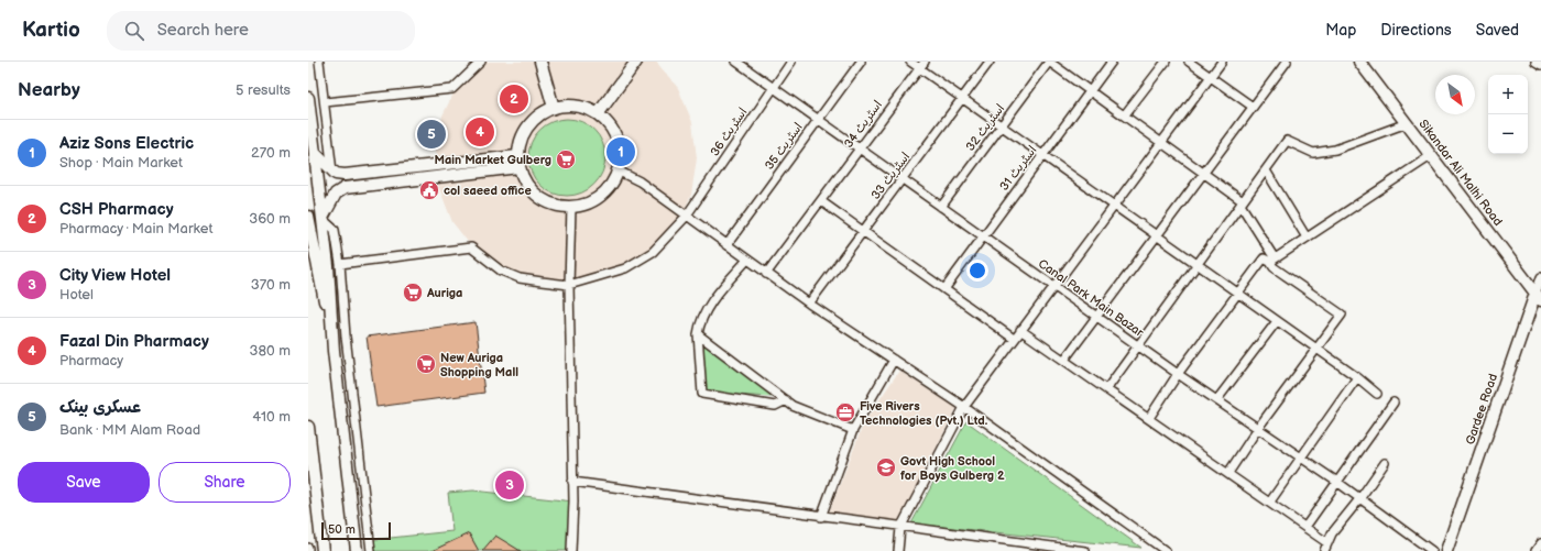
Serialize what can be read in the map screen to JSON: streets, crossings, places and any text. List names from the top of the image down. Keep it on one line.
{"streets":{"street":["اسٹریٹ 34","اسٹریٹ 32","اسٹریٹ 36","اسٹریٹ 35","اسٹریٹ 31","Sikandar Ali Malhi Road","اسٹریٹ 33","Canal Park Main Bazar","Gardee Road"]},"crossings":[["اسٹریٹ 34","Canal Park Main Bazar"],["اسٹریٹ 32","Canal Park Main Bazar"],["اسٹریٹ 36","Canal Park Main Bazar"],["اسٹریٹ 35","Canal Park Main Bazar"],["اسٹریٹ 31","Canal Park Main Bazar"],["Sikandar Ali Malhi Road","Gardee Road"],["اسٹریٹ 33","Canal Park Main Bazar"]],"places":{"supermarket":["Main Market Gulberg","Auriga","New Auriga Shopping Mall"],"public building":["col saeed office"],"office":["Five Rivers Technologies (Pvt.) Ltd."],"school or university":["Govt High School for Boys Gulberg 2"]},"scale_bar":"50 m","north":"bottom right","page":{"header":"Kartio","search":"Search here","nav":["Map","Directions","Saved"],"heading":["Nearby","5 results"],"map_buttons":["+","−"],"pins":["2","4","5","1","3"],"list":[{"mark":"1","name":"Aziz Sons Electric","note":"Shop · Main Market","value":"270 m"},{"mark":"2","name":"CSH Pharmacy","note":"Pharmacy · Main Market","value":"360 m"},{"mark":"3","name":"City View Hotel","note":"Hotel","value":"370 m"},{"mark":"4","name":"Fazal Din Pharmacy","note":"Pharmacy","value":"380 m"},{"mark":"5","name":"عسکری بینک","note":"Bank · MM Alam Road","value":"410 m"}],"buttons":["Save","Share"],"scale":"50 m"}}
